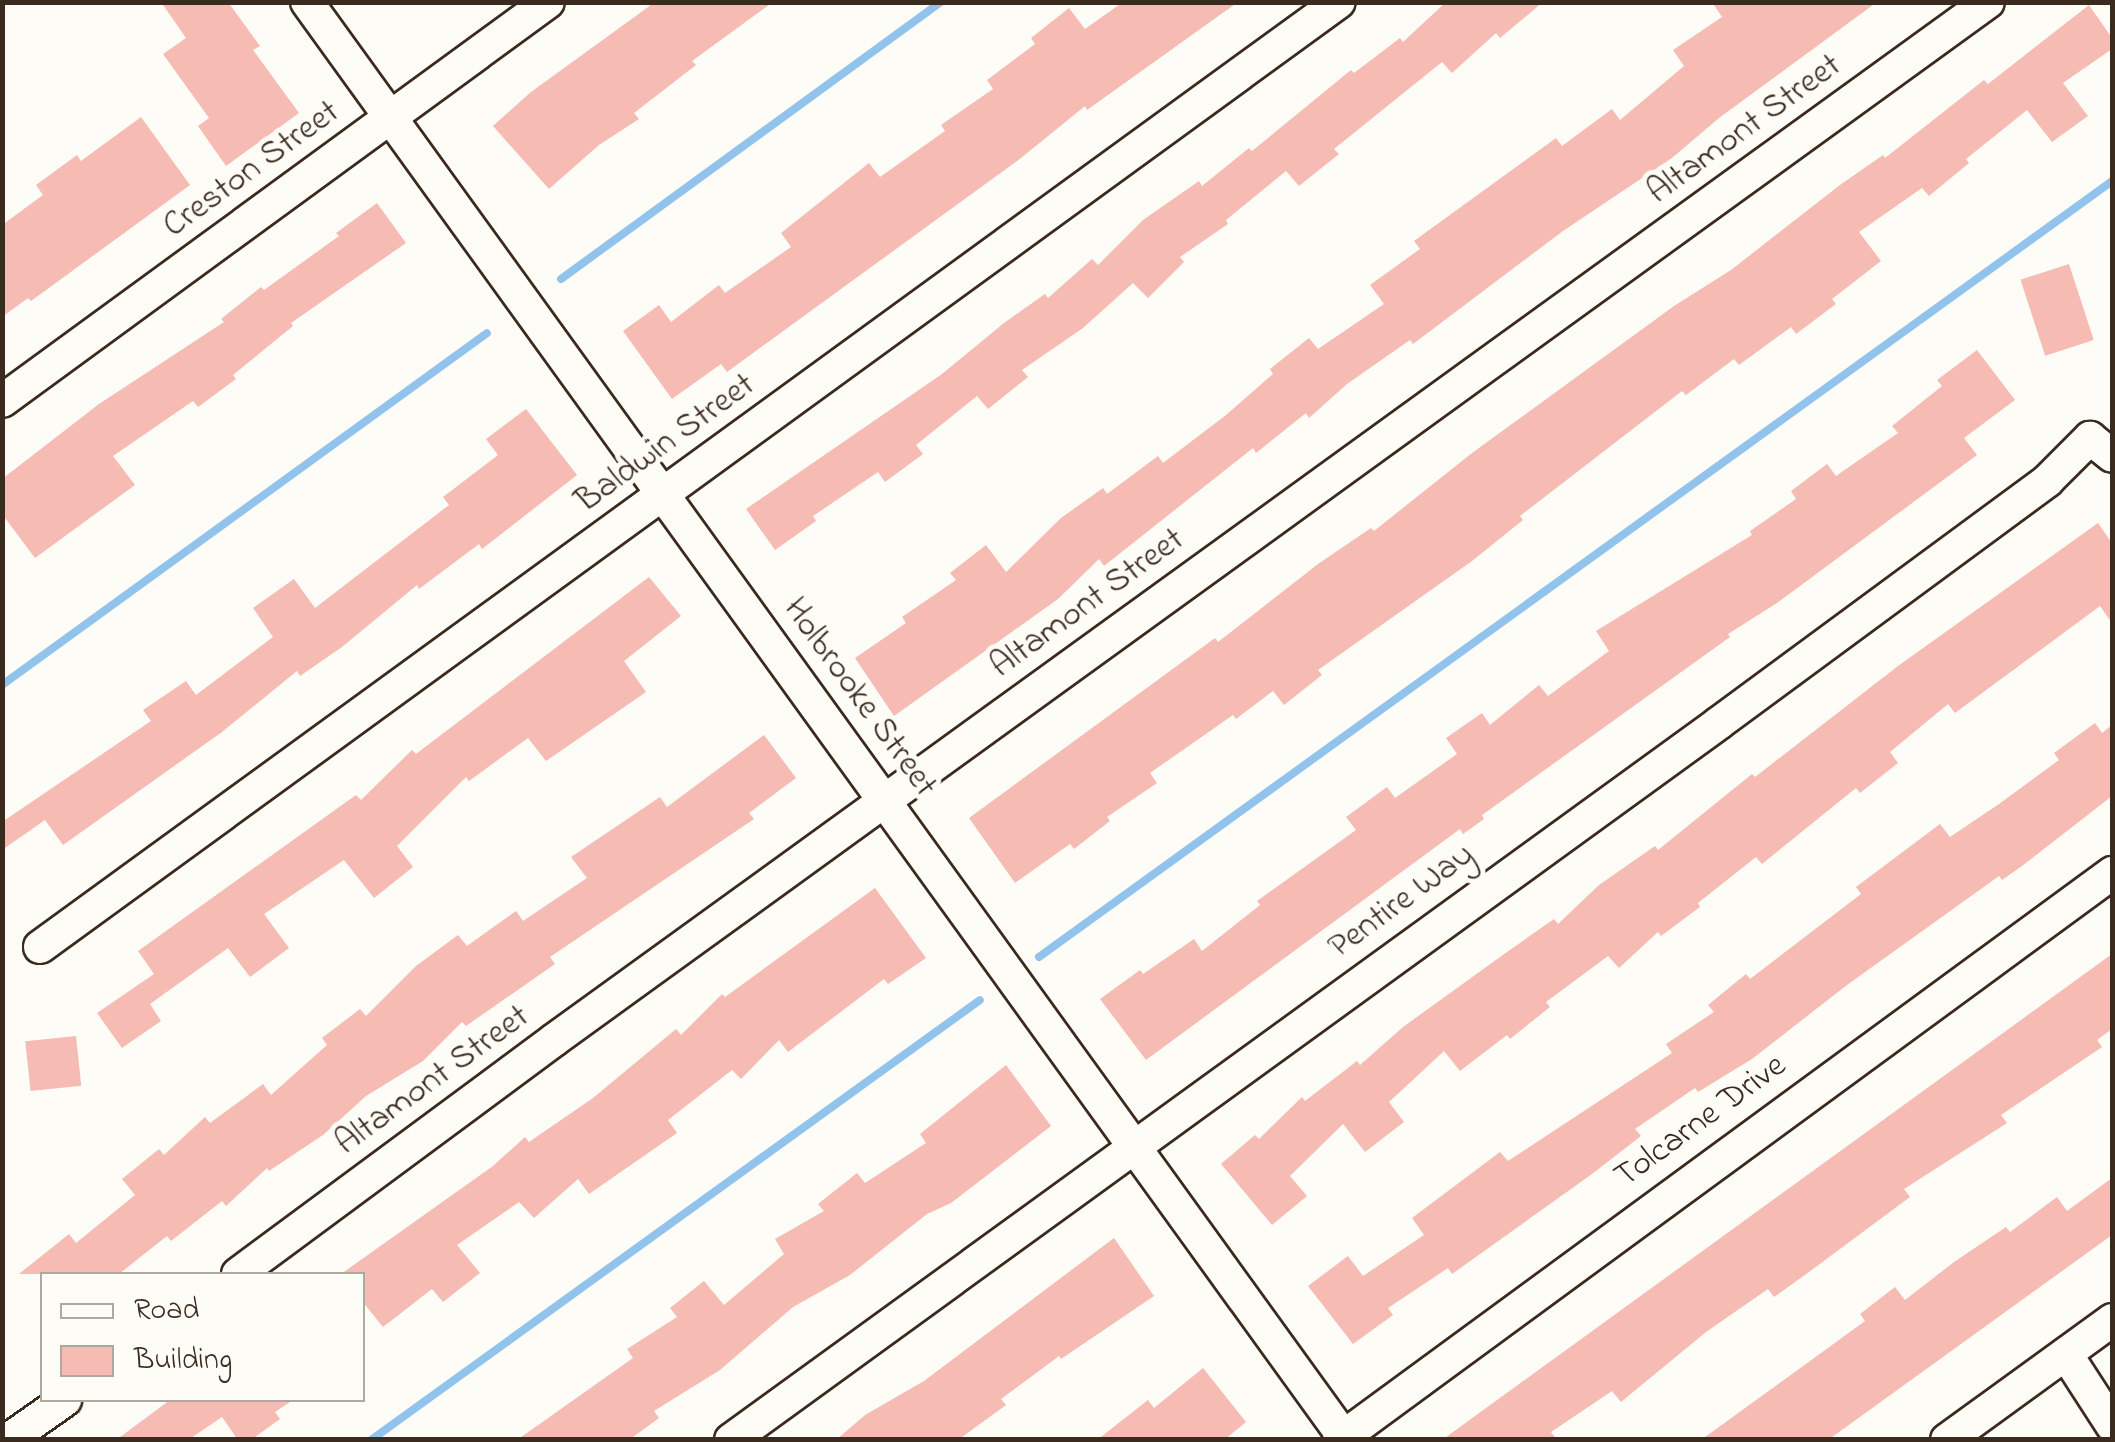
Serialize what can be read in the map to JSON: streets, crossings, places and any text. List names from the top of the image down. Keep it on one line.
{"streets":{"street":["Altamont Street","Creston Street","Baldwin Street","Holbrooke Street","Pentire Way","Tolcarne Drive"]},"crossings":[["Altamont Street","Holbrooke Street"],["Creston Street","Holbrooke Street"],["Baldwin Street","Holbrooke Street"],["Holbrooke Street","Pentire Way"],["Holbrooke Street","Tolcarne Drive"]],"legend":["Road","Building"]}
